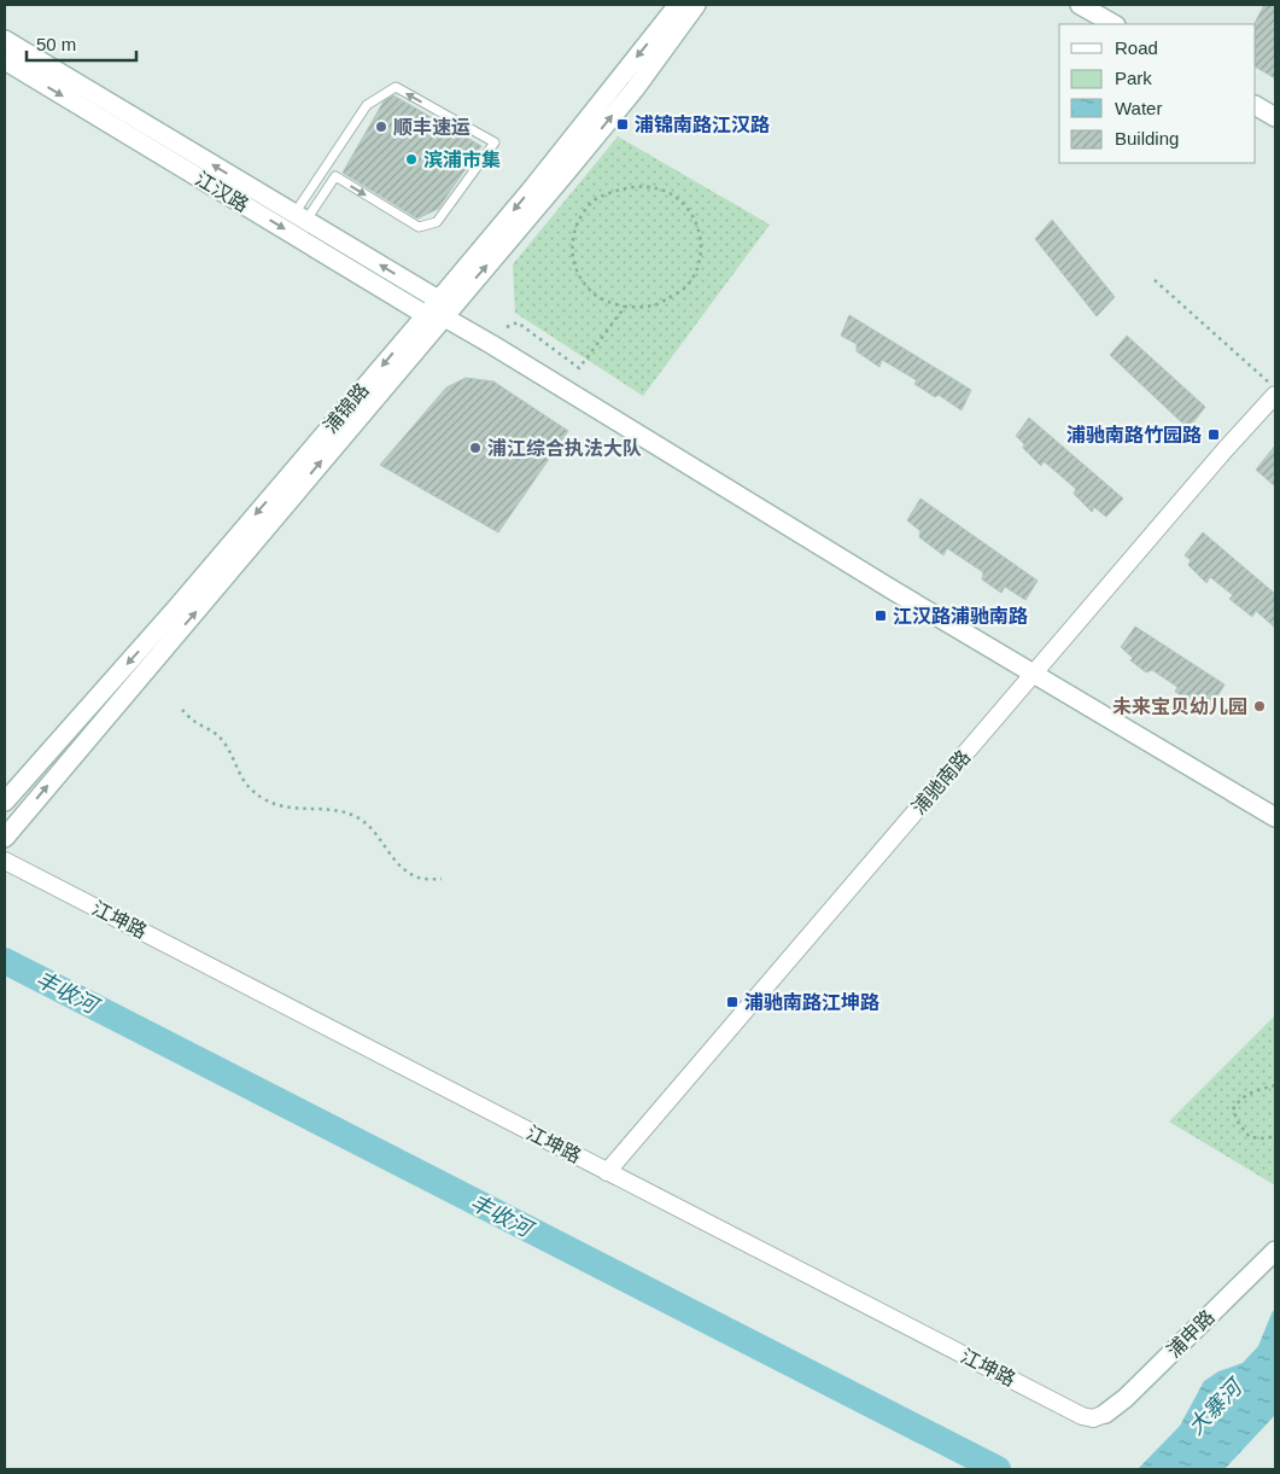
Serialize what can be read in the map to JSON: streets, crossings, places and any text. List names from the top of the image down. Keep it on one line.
{"streets":{"street":["江汉路","浦锦路","浦驰南路","江坤路","浦申路"]},"crossings":[["江汉路","浦锦路"],["浦驰南路","江坤路"],["江坤路","浦申路"]],"water":["丰收河","大寨河"],"places":{"transit":["浦锦南路江汉路","浦驰南路竹园路","江汉路浦驰南路","浦驰南路江坤路"],"other":["顺丰速运","滨浦市集","浦江综合执法大队","未来宝贝幼儿园"]},"legend":["Road","Park","Water","Building"],"scale_bar":"50 m"}
